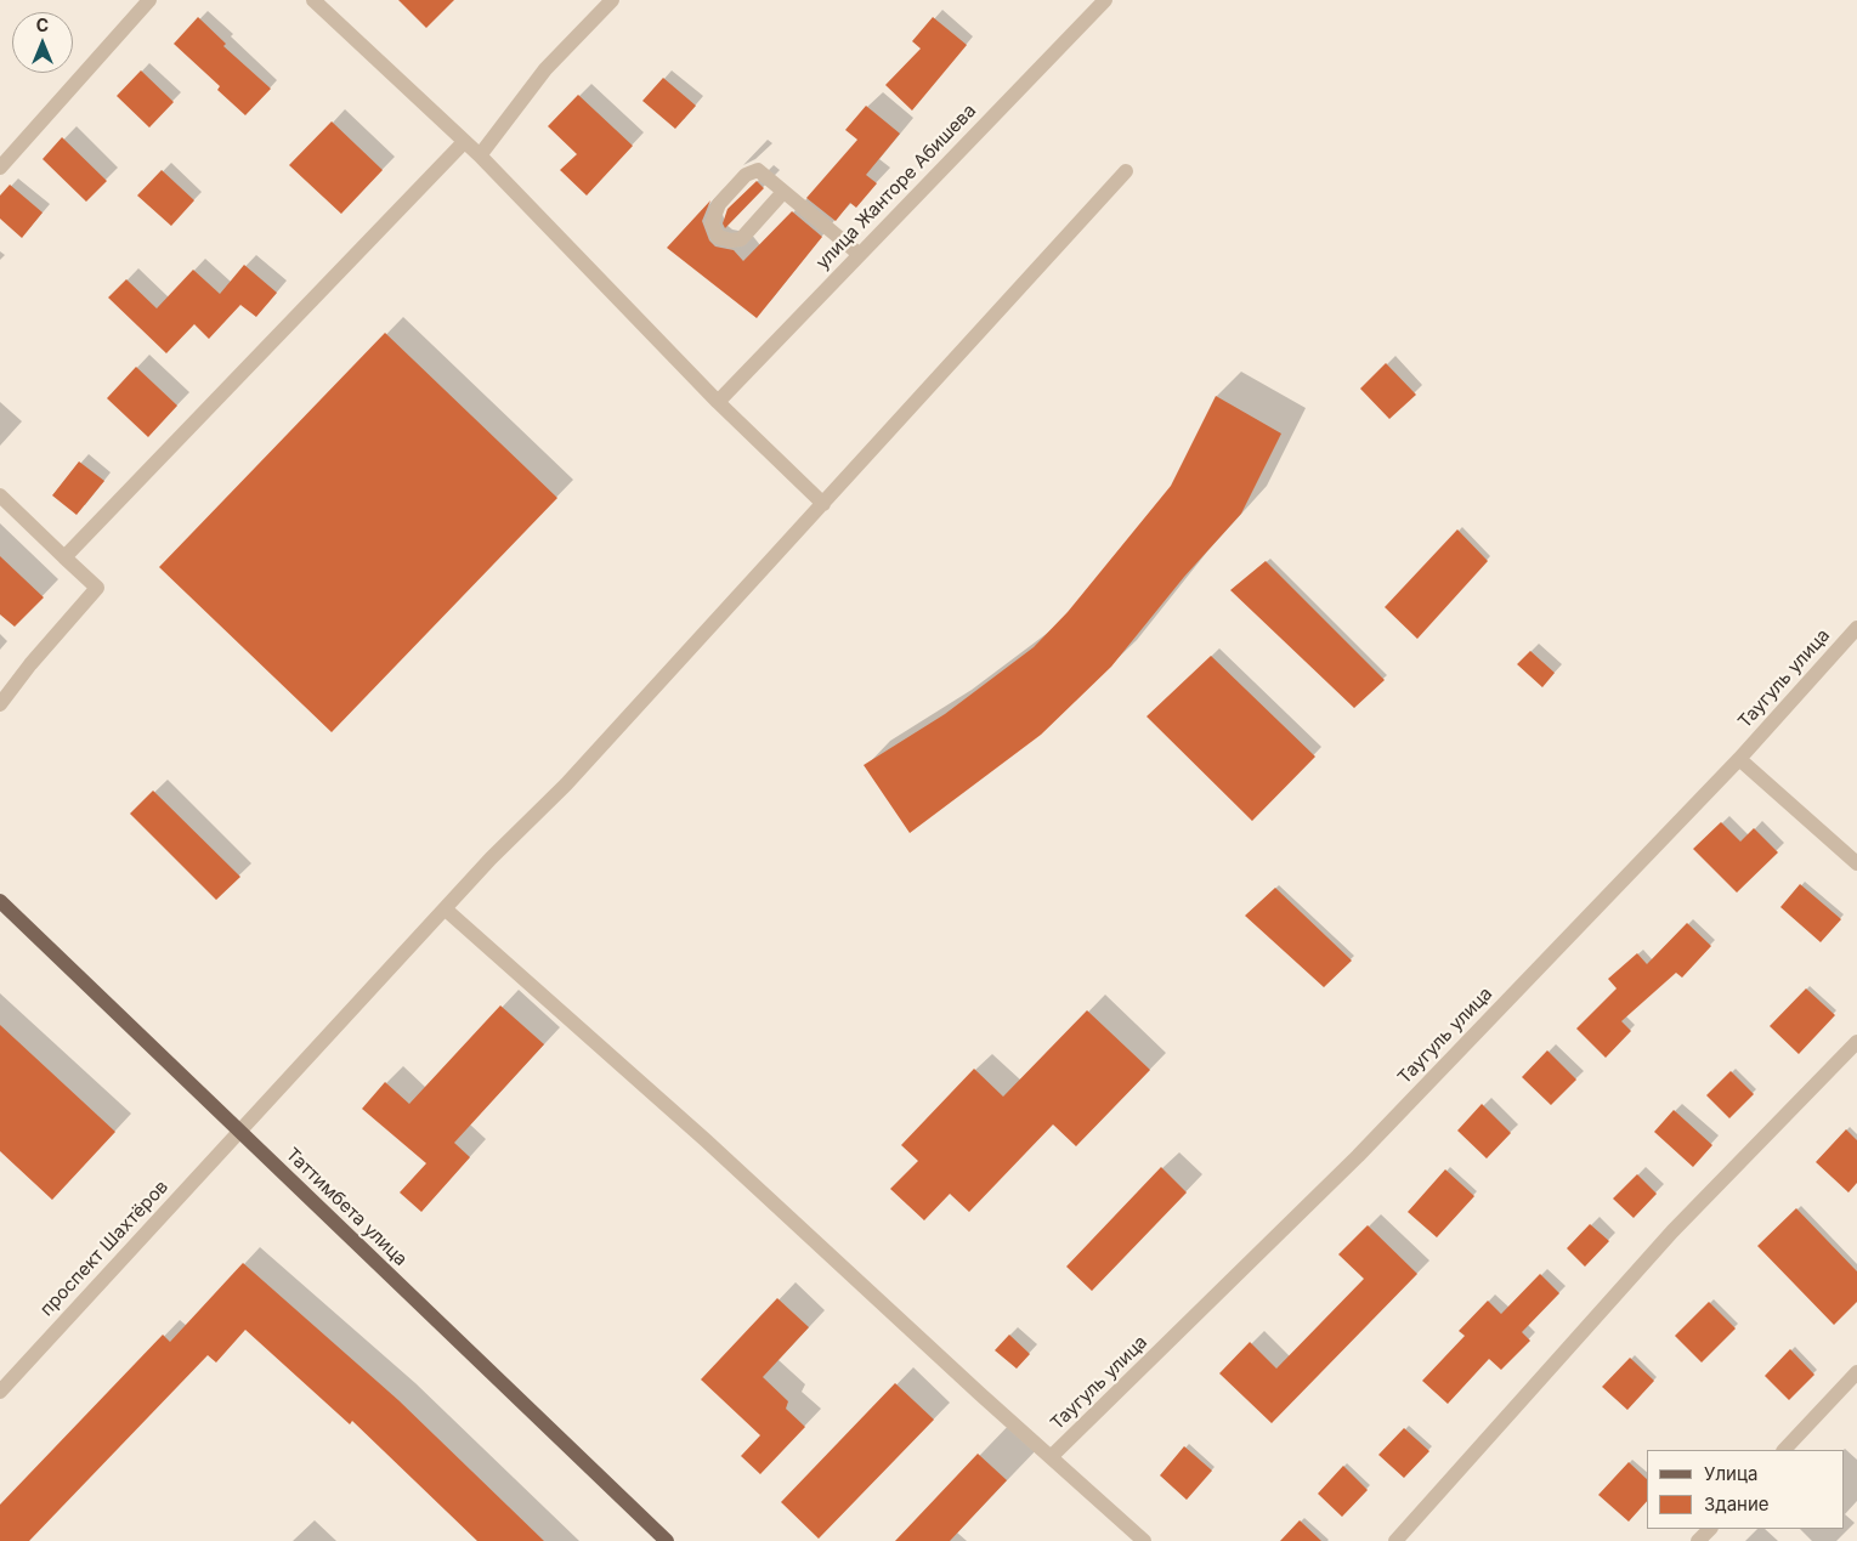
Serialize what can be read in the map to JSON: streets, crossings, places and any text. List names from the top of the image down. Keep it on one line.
{"streets":{"main road":["Таттимбета улица"],"street":["улица Жанторе Абишева","Таугуль улица","проспект Шахтёров"]},"crossings":[["Таттимбета улица","проспект Шахтёров"]],"legend":["Улица","Здание"],"north":"top"}
